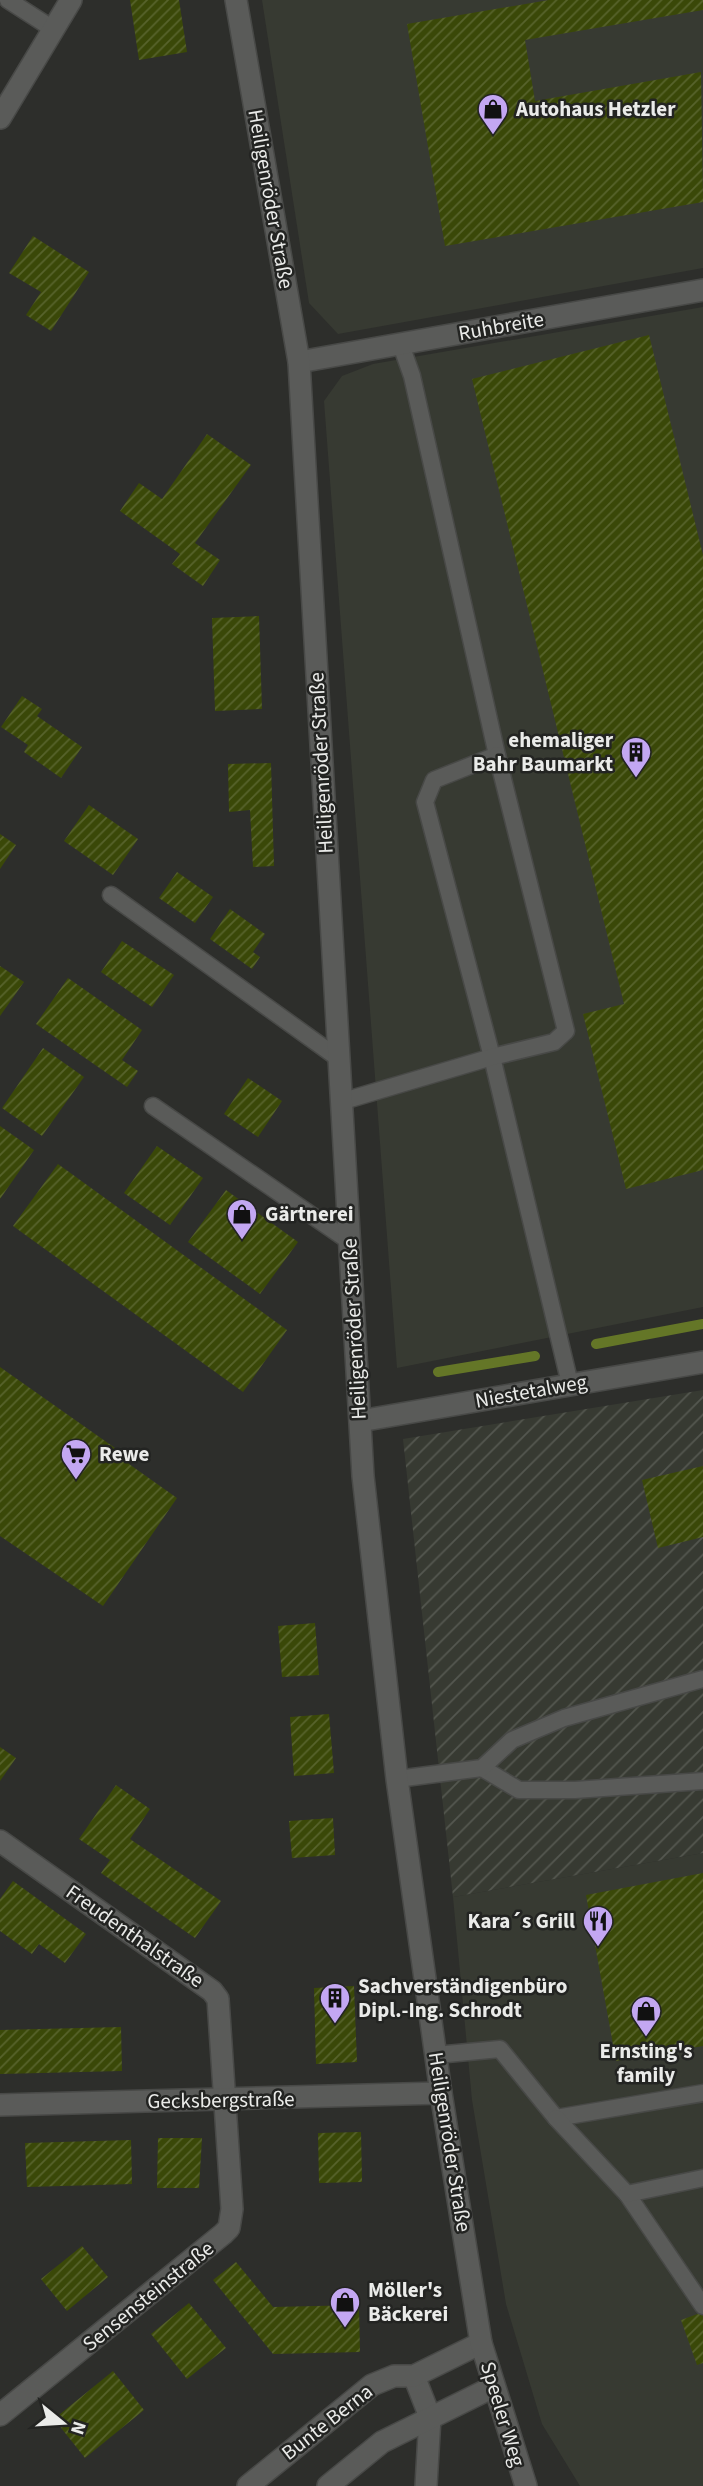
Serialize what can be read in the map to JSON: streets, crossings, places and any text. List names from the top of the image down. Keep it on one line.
{"streets":{"street":["Heiligenröder Straße","Ruhbreite","Niestetalweg","Freudenthalstraße","Gecksbergstraße","Sensensteinstraße","Speeler Weg","Bunte Berna"]},"crossings":[["Heiligenröder Straße","Ruhbreite"],["Heiligenröder Straße","Niestetalweg"],["Heiligenröder Straße","Gecksbergstraße"],["Heiligenröder Straße","Speeler Weg"],["Freudenthalstraße","Gecksbergstraße"],["Freudenthalstraße","Sensensteinstraße"],["Gecksbergstraße","Sensensteinstraße"]],"places":{"shop":["Autohaus Hetzler","Gärtnerei","Ernsting's family","Möller's Bäckerei"],"building":["ehemaliger Bahr Baumarkt","Sachverständigenbüro Dipl.-Ing. Schrodt"],"supermarket":["Rewe"],"restaurant":["Kara´s Grill"]},"north":"right"}
